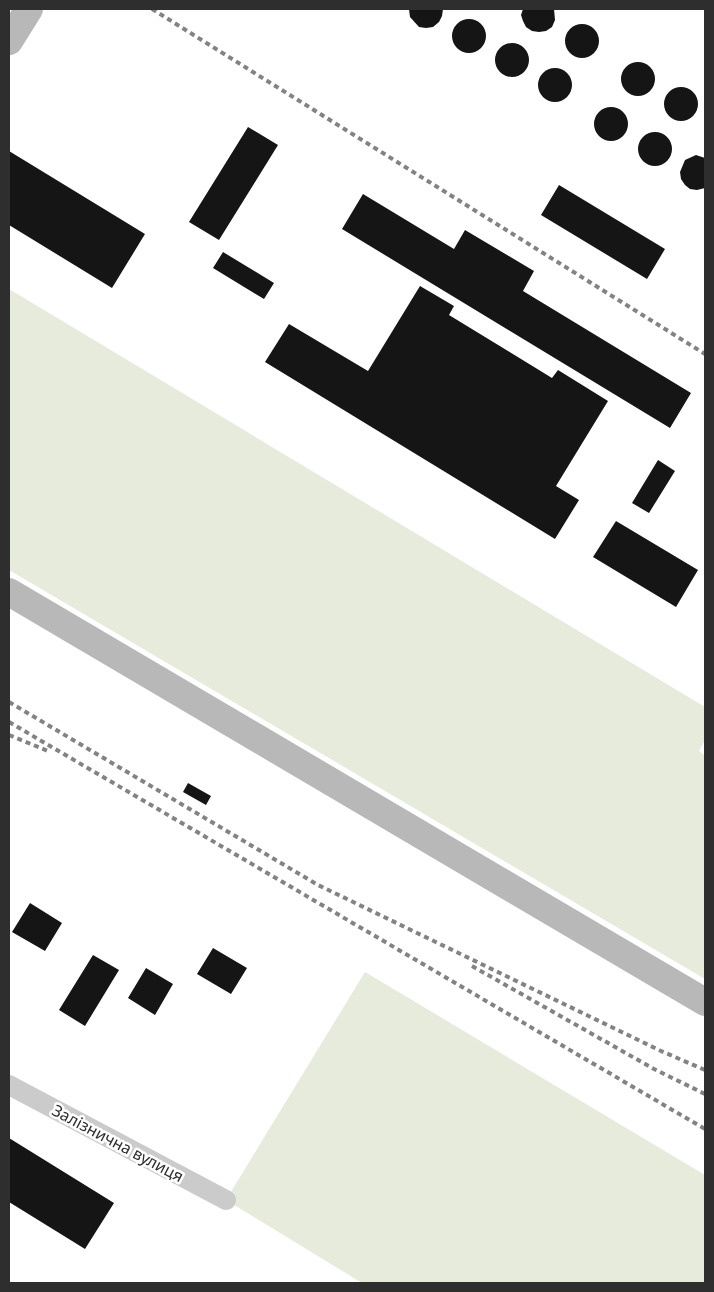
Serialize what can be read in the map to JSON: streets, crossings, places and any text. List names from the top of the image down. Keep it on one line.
{"streets":{"street":["Залізнична вулиця"]}}
